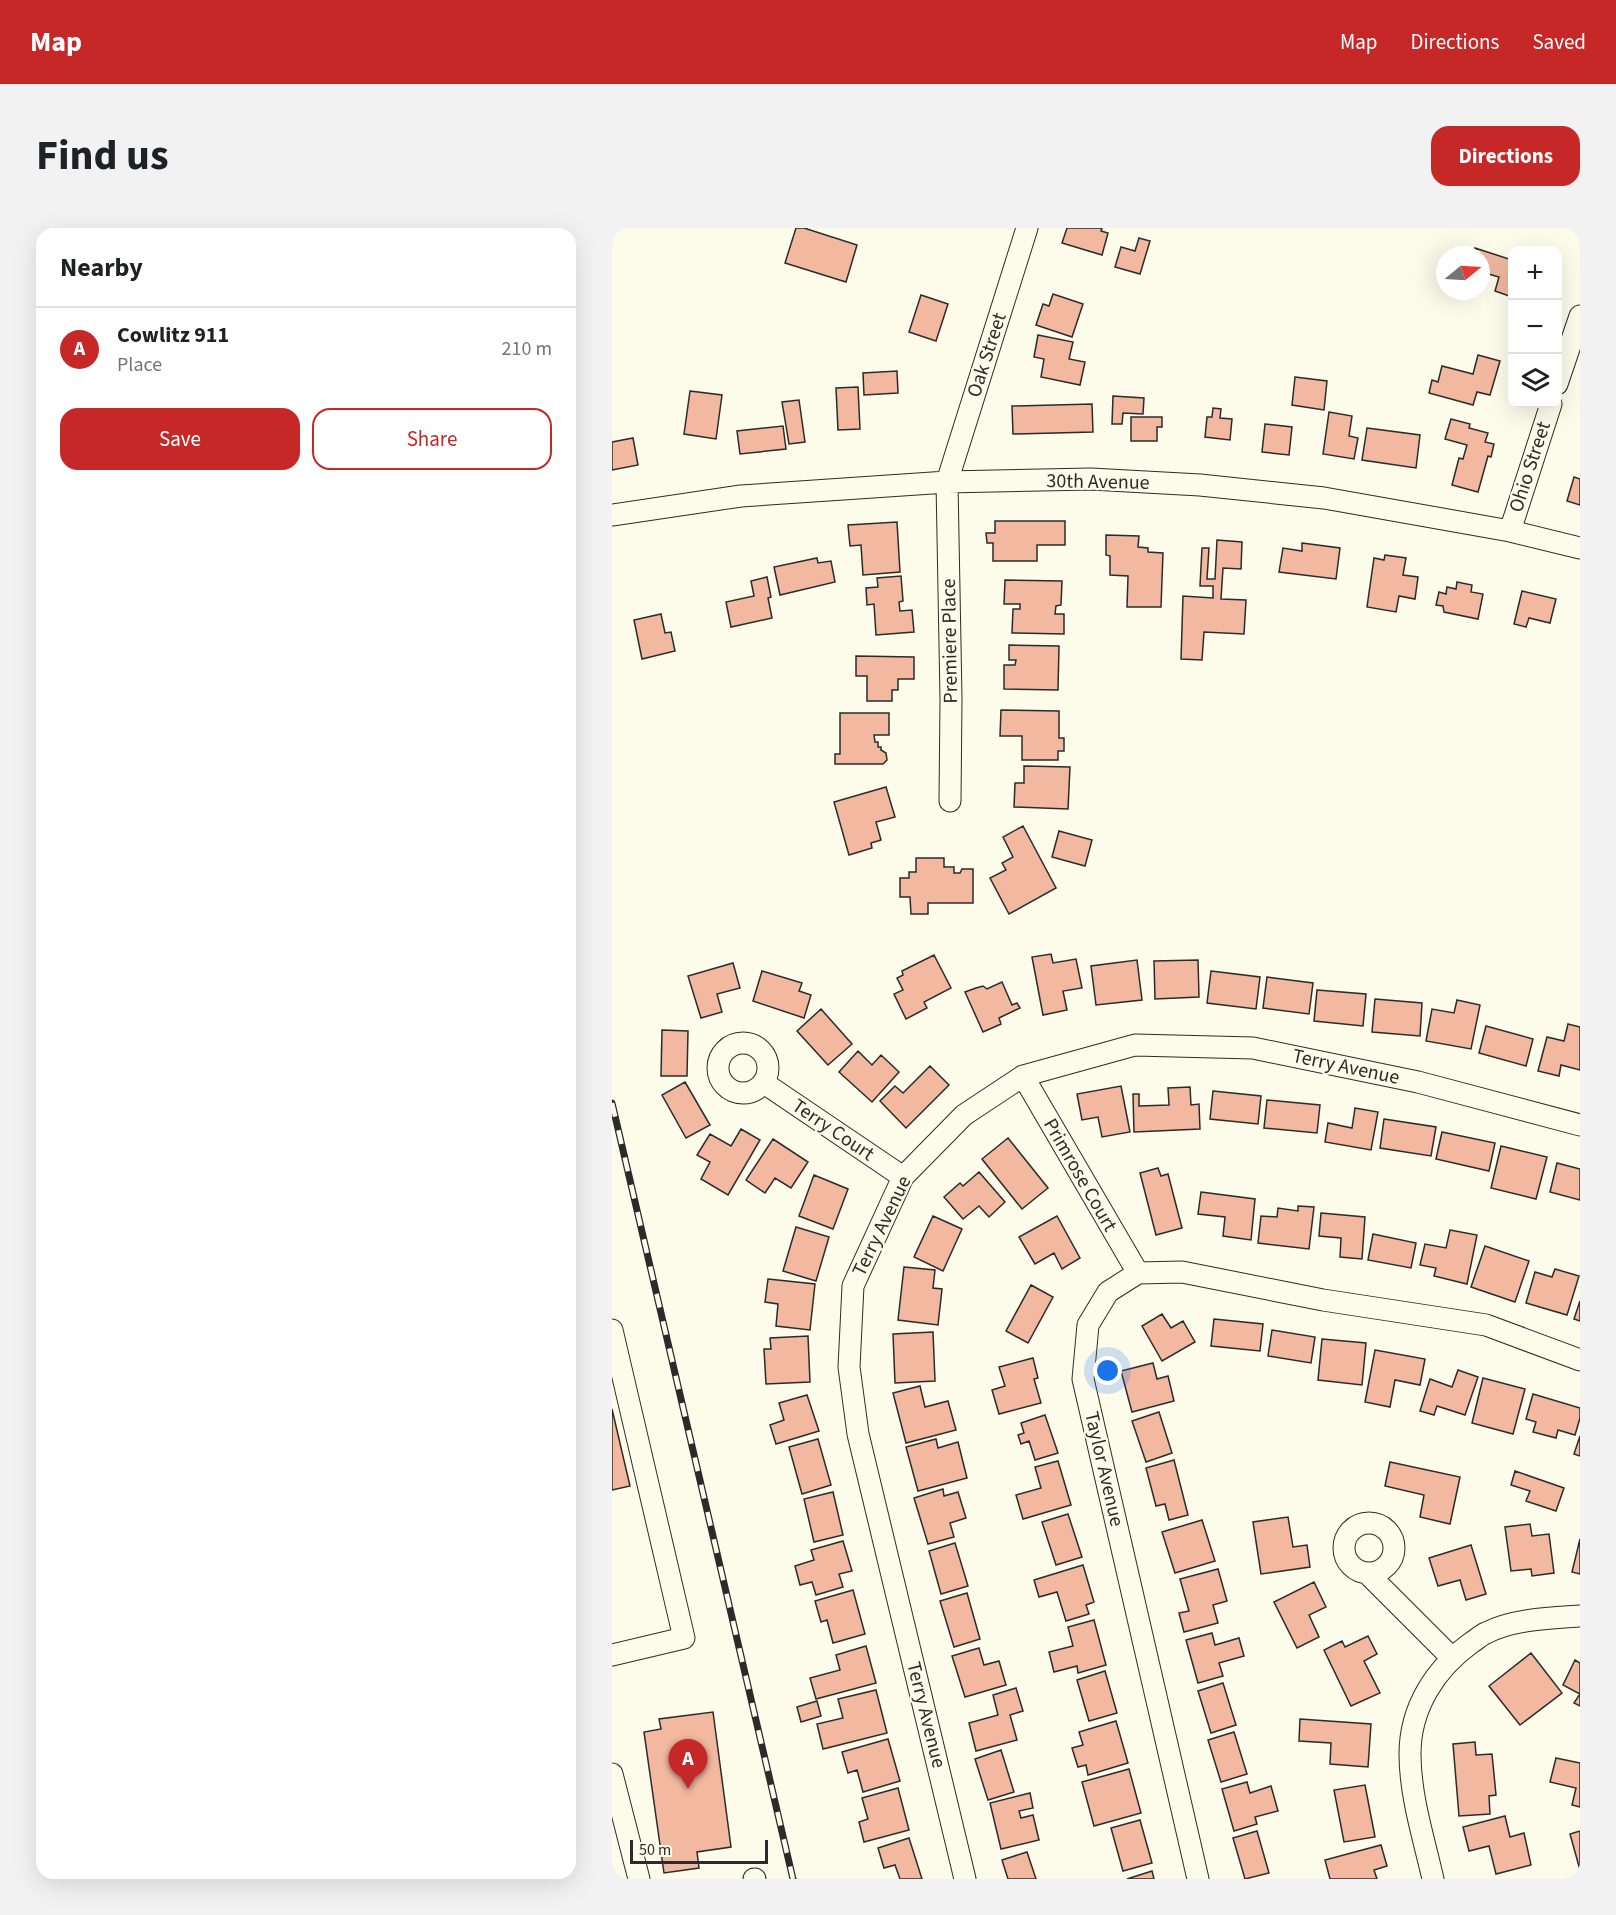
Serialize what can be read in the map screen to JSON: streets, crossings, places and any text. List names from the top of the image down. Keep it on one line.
{"streets":{"street":["Oak Street","Ohio Street","30th Avenue","Premiere Place","Terry Avenue","Terry Court","Primrose Court","Taylor Avenue"]},"crossings":[["Oak Street","30th Avenue"],["Oak Street","Premiere Place"],["Ohio Street","30th Avenue"],["30th Avenue","Premiere Place"],["Terry Avenue","Terry Court"],["Terry Avenue","Primrose Court"],["Primrose Court","Taylor Avenue"]],"scale_bar":"50 m","north":"right","page":{"header":"Map","nav":["Map","Directions","Saved"],"title":"Find us","buttons":["Directions",["Save","Share"]],"heading":"Nearby","map_buttons":["+","−"],"list":[{"mark":"A","name":"Cowlitz 911","note":"Place","value":"210 m"}],"pins":"A","scale":"50 m"}}
